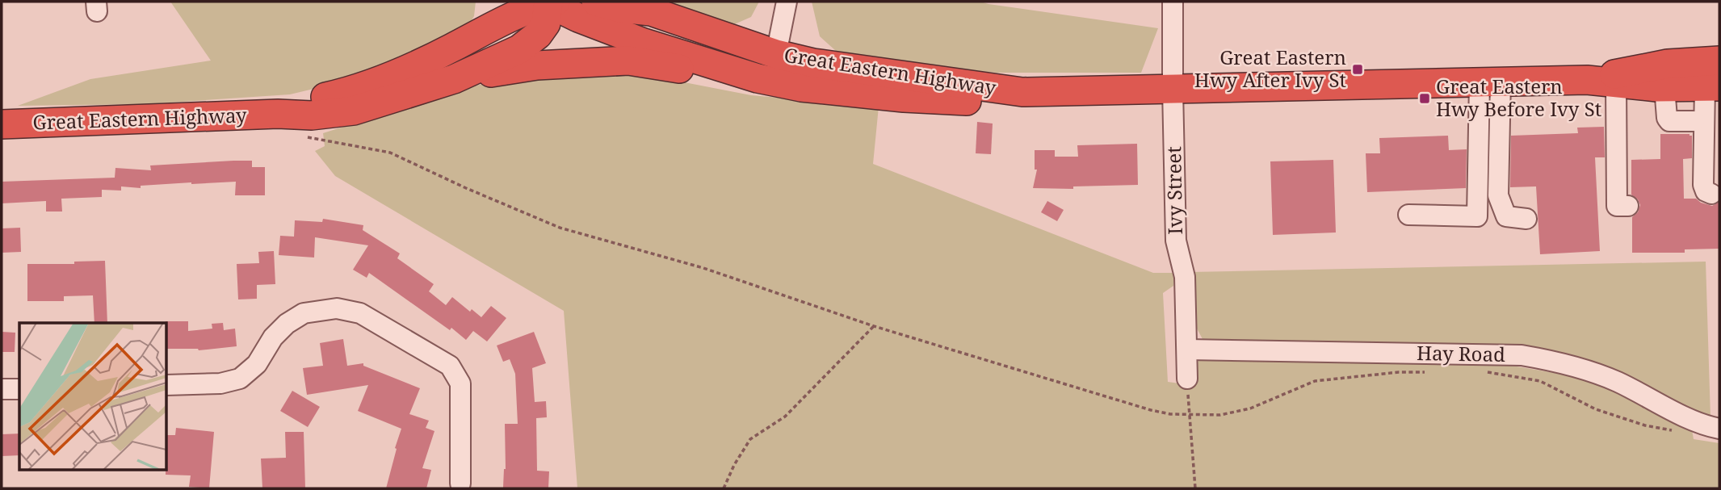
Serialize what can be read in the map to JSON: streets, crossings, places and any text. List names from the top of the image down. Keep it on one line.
{"streets":{"highway":["Great Eastern Highway"],"street":["Ivy Street","Hay Road"]},"crossings":[["Great Eastern Highway","Ivy Street"],["Ivy Street","Hay Road"]],"places":{"transit":["Great Eastern Hwy After Ivy St","Great Eastern Hwy Before Ivy St"]}}
